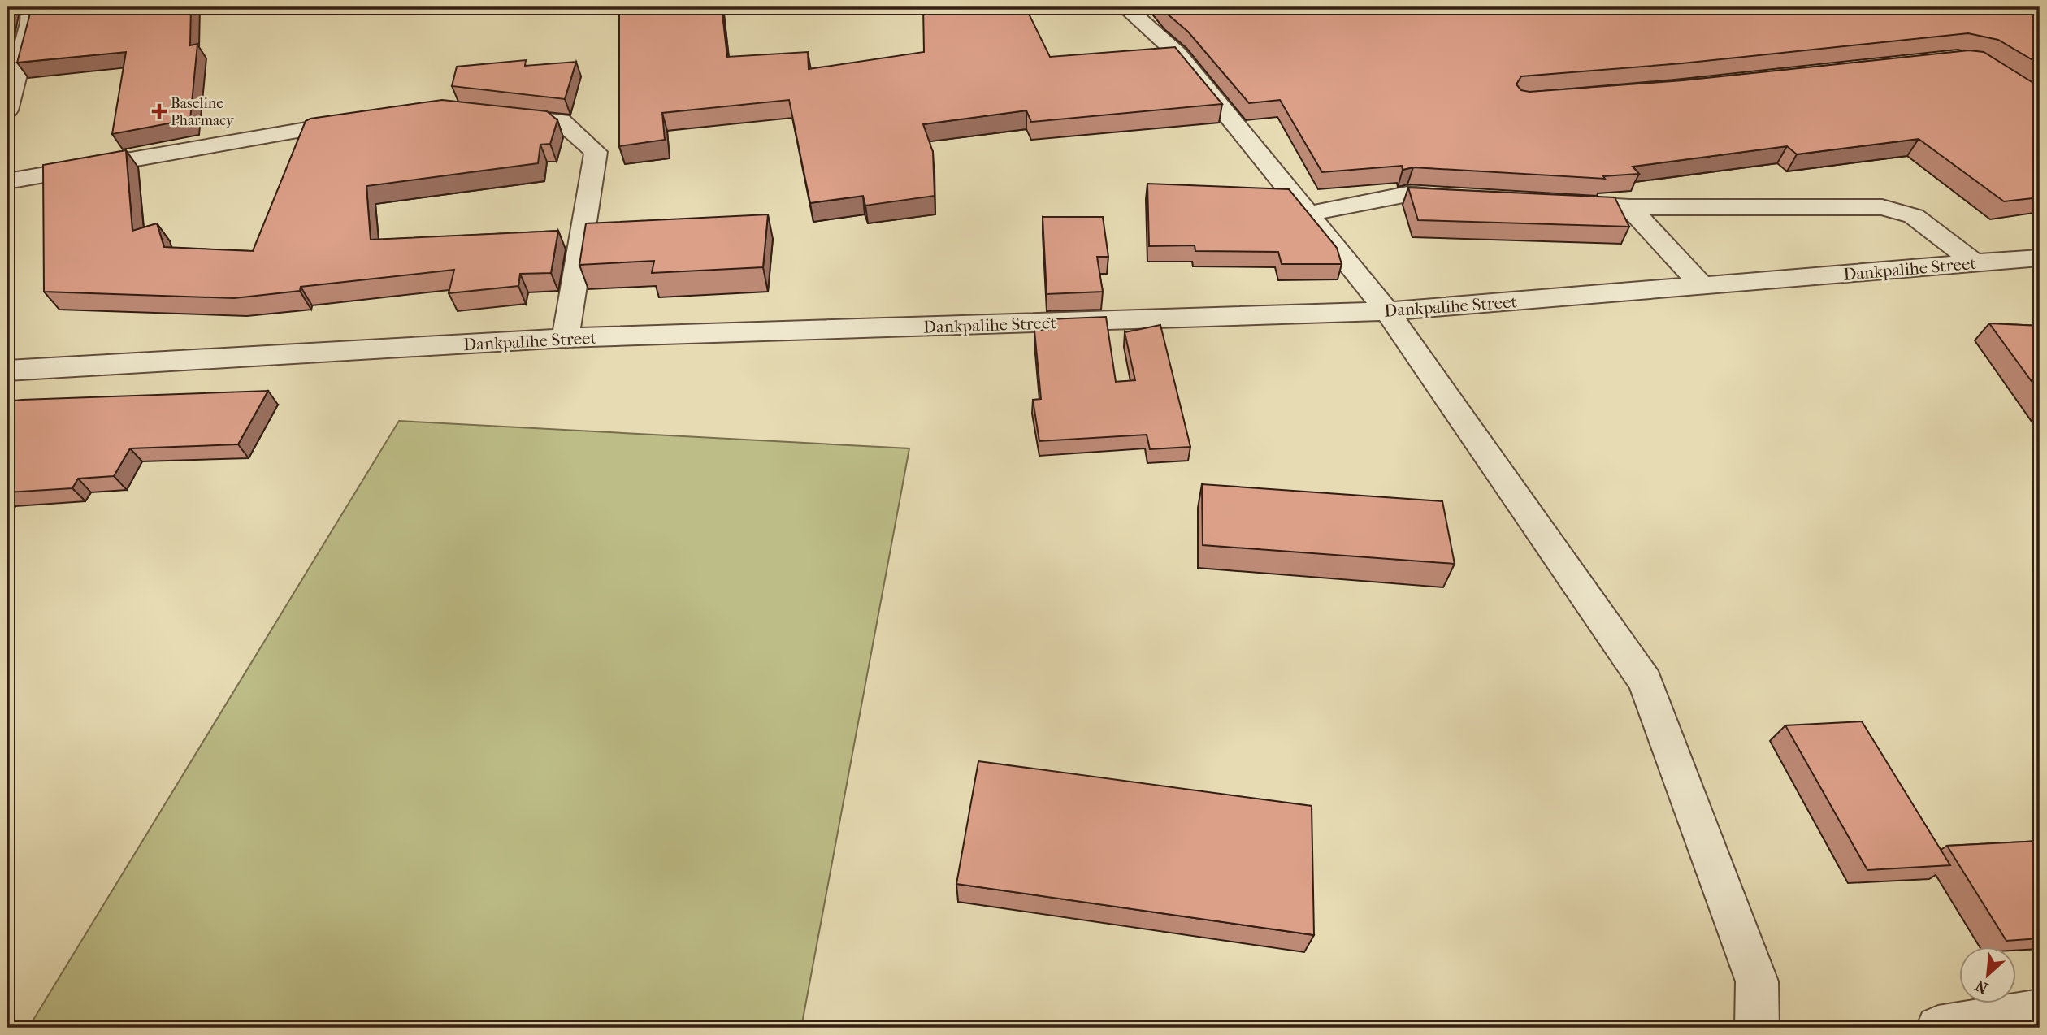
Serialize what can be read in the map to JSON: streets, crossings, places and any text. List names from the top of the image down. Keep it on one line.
{"streets":{"street":["Dankpalihe Street"]},"places":{"health":["Baseline Pharmacy"]},"north":"bottom left"}
